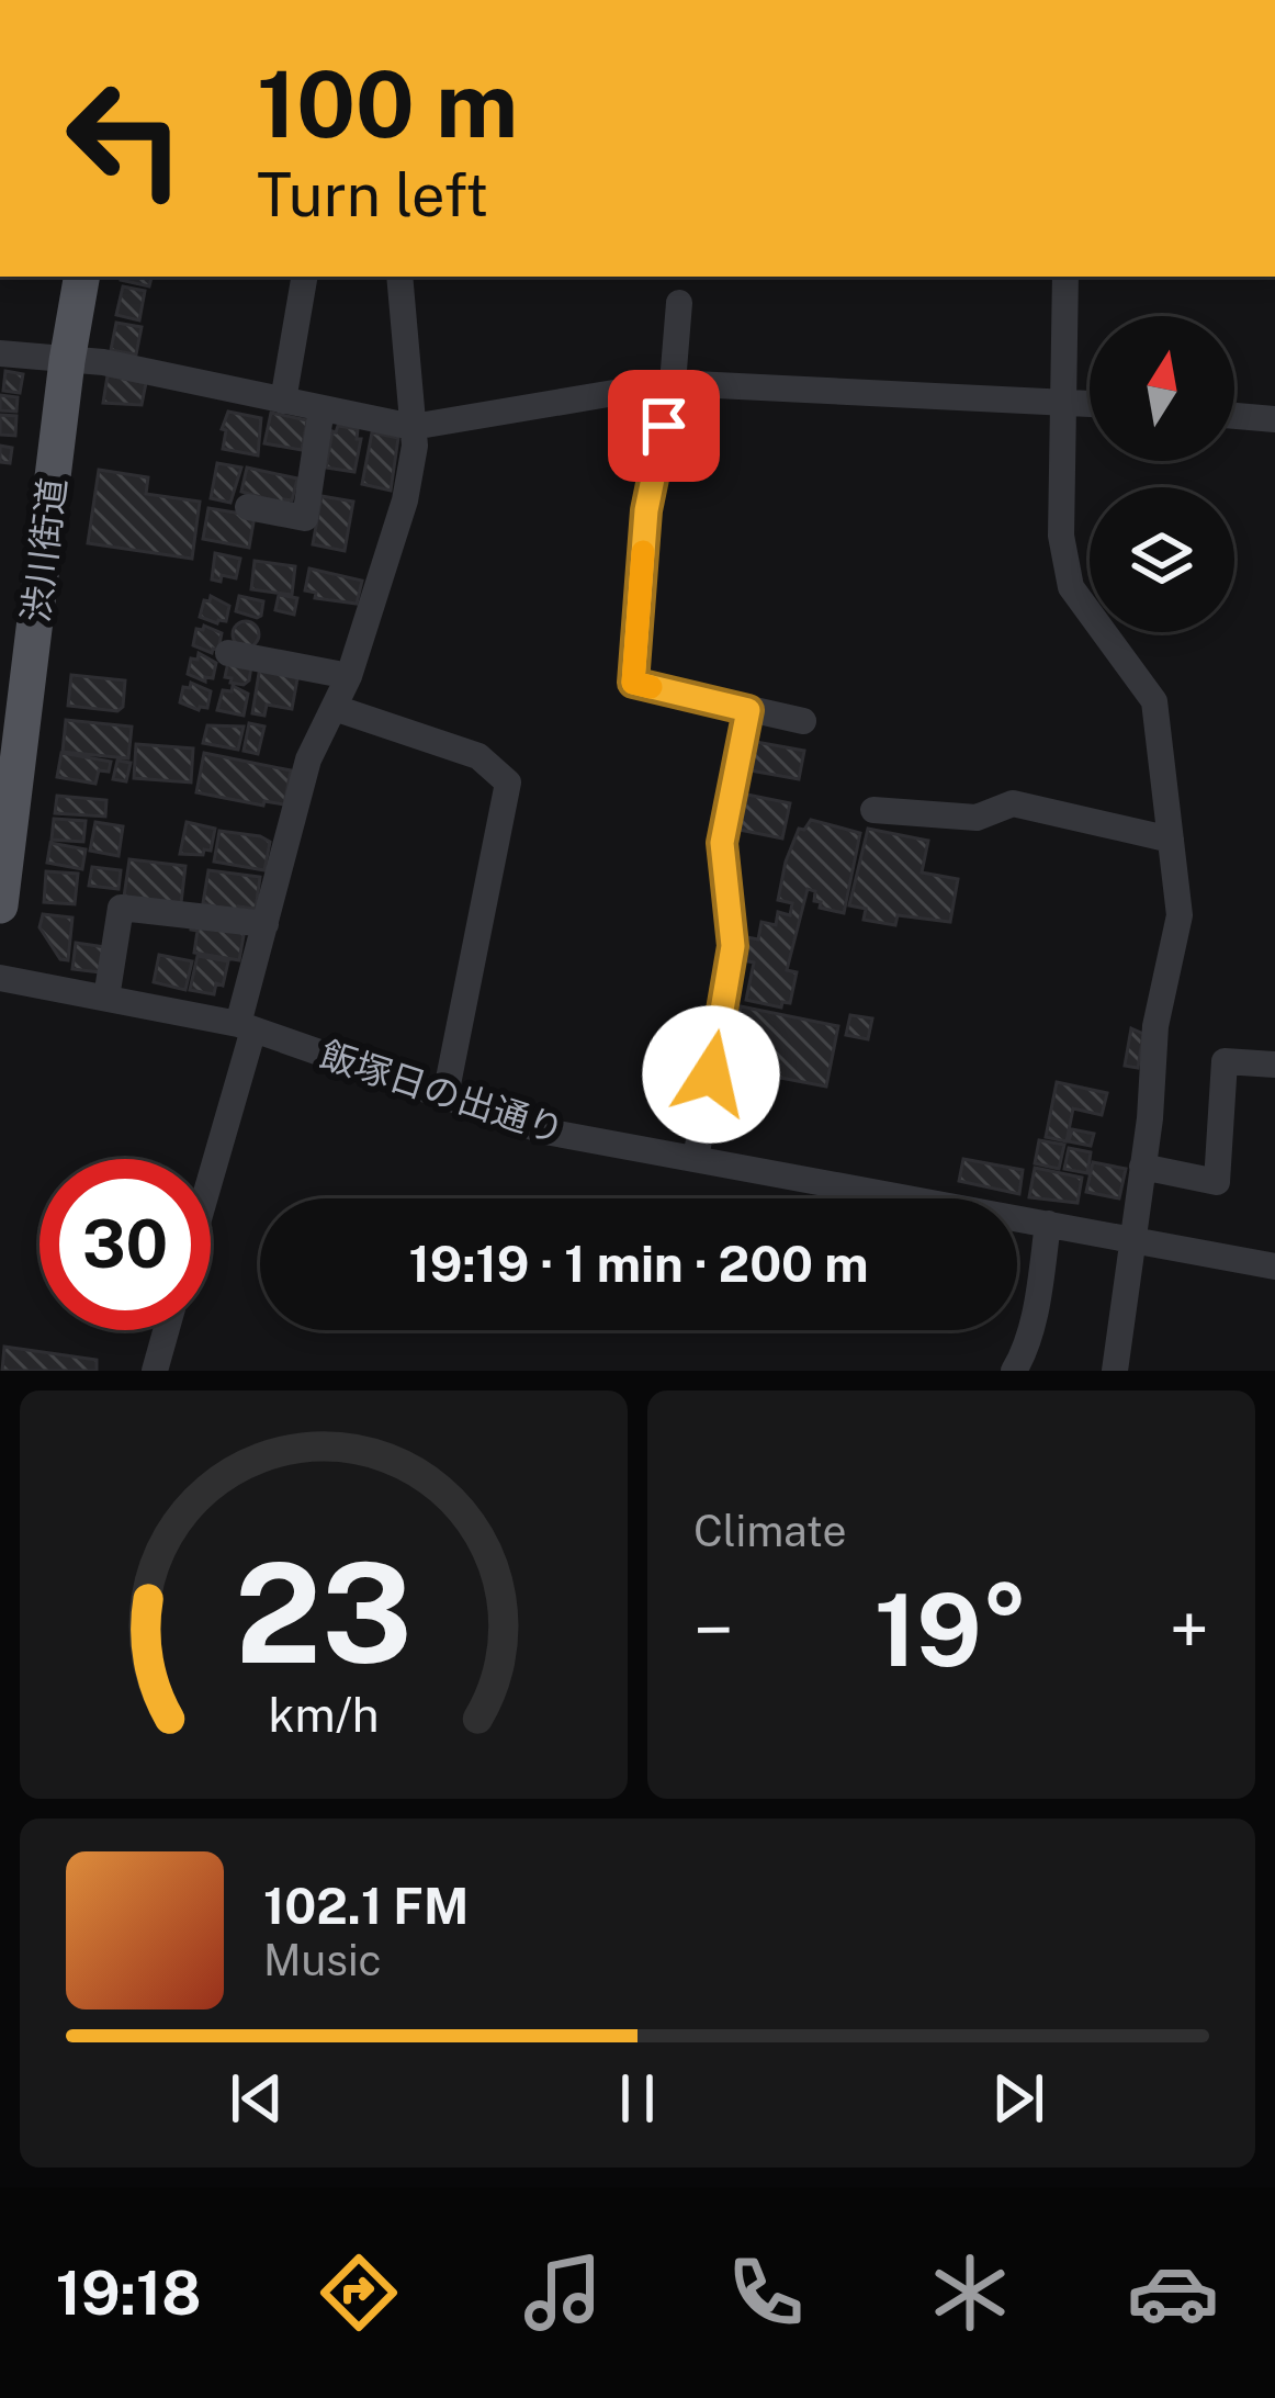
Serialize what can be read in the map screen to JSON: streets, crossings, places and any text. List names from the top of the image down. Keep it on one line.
{"streets":{"main road":["渋川街道"],"street":["飯塚日の出通り"]},"north":"top","page":{"turn":["100 m","Turn left"],"limit":"30","trip":"19:19 · 1 min · 200 m","tile":"Climate","heat":["−","19°","+"],"song":["102.1 FM","Music"],"tabs":"19:18","gauge":["23","km/h"]}}
